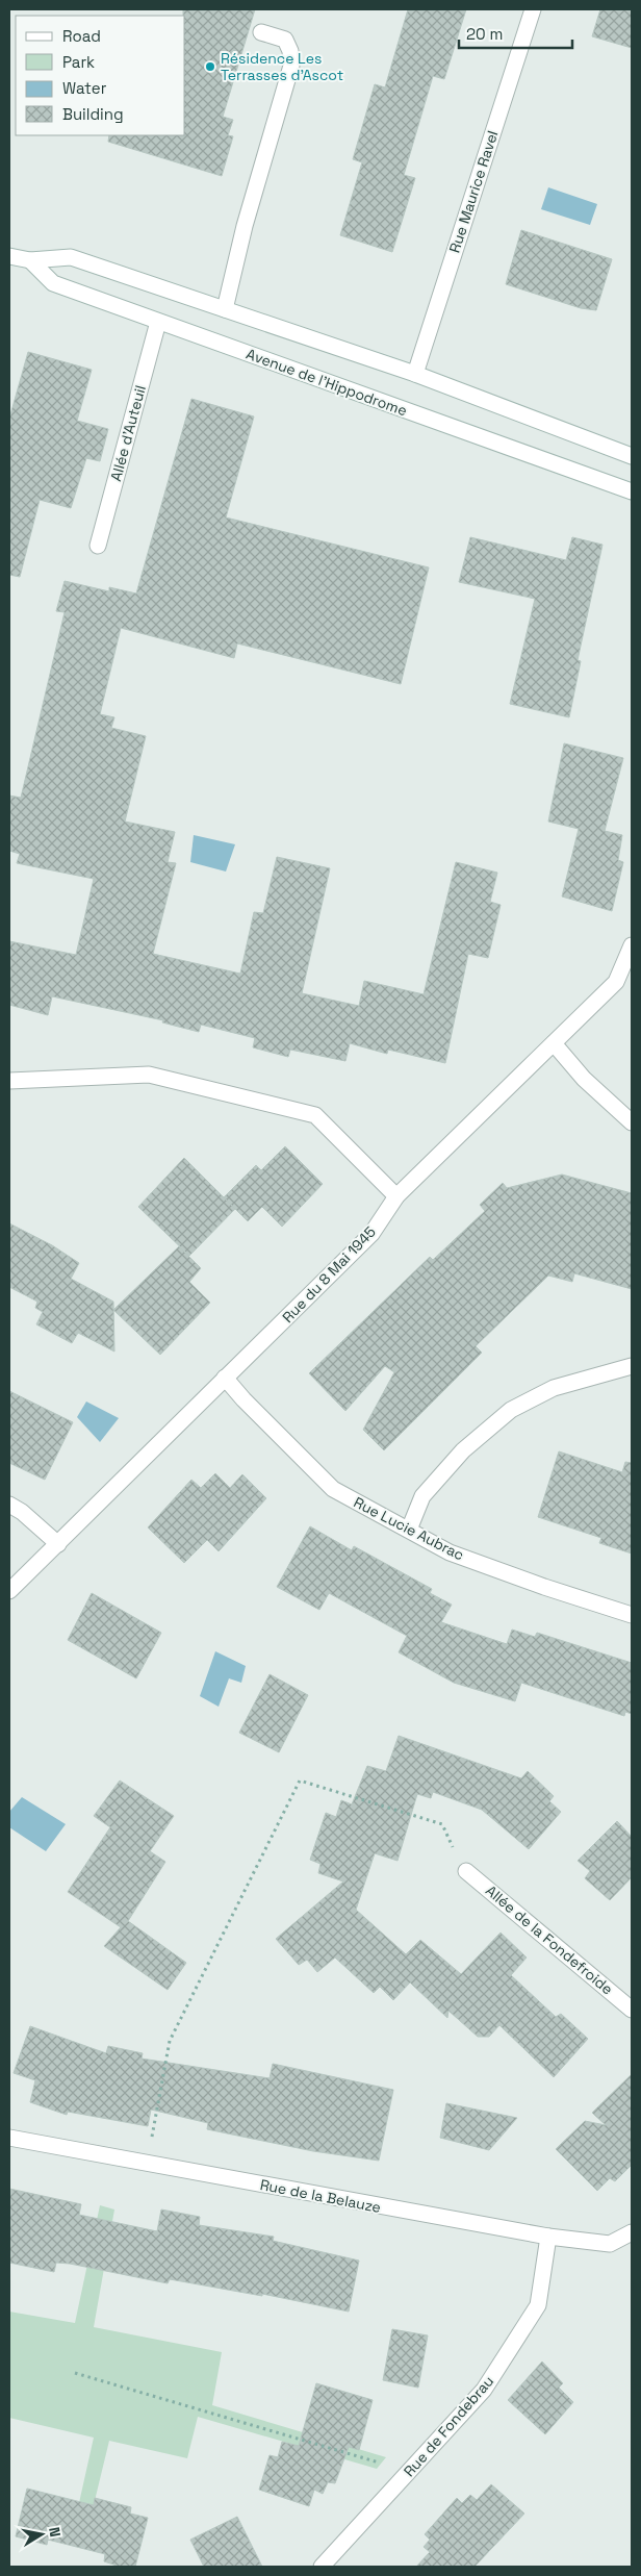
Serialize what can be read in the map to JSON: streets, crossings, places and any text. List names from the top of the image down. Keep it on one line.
{"streets":{"street":["Rue Maurice Ravel","Avenue de l'Hippodrome","Allée d'Auteuil","Rue du 8 Mai 1945","Rue Lucie Aubrac","Allée de la Fondefroide","Rue de la Belauze","Rue de Fondebrau"]},"crossings":[["Avenue de l'Hippodrome","Allée d'Auteuil"],["Rue du 8 Mai 1945","Rue Lucie Aubrac"],["Rue de la Belauze","Rue de Fondebrau"]],"places":["Résidence Les Terrasses d'Ascot"],"legend":["Road","Park","Water","Building"],"scale_bar":"20 m","north":"right"}
